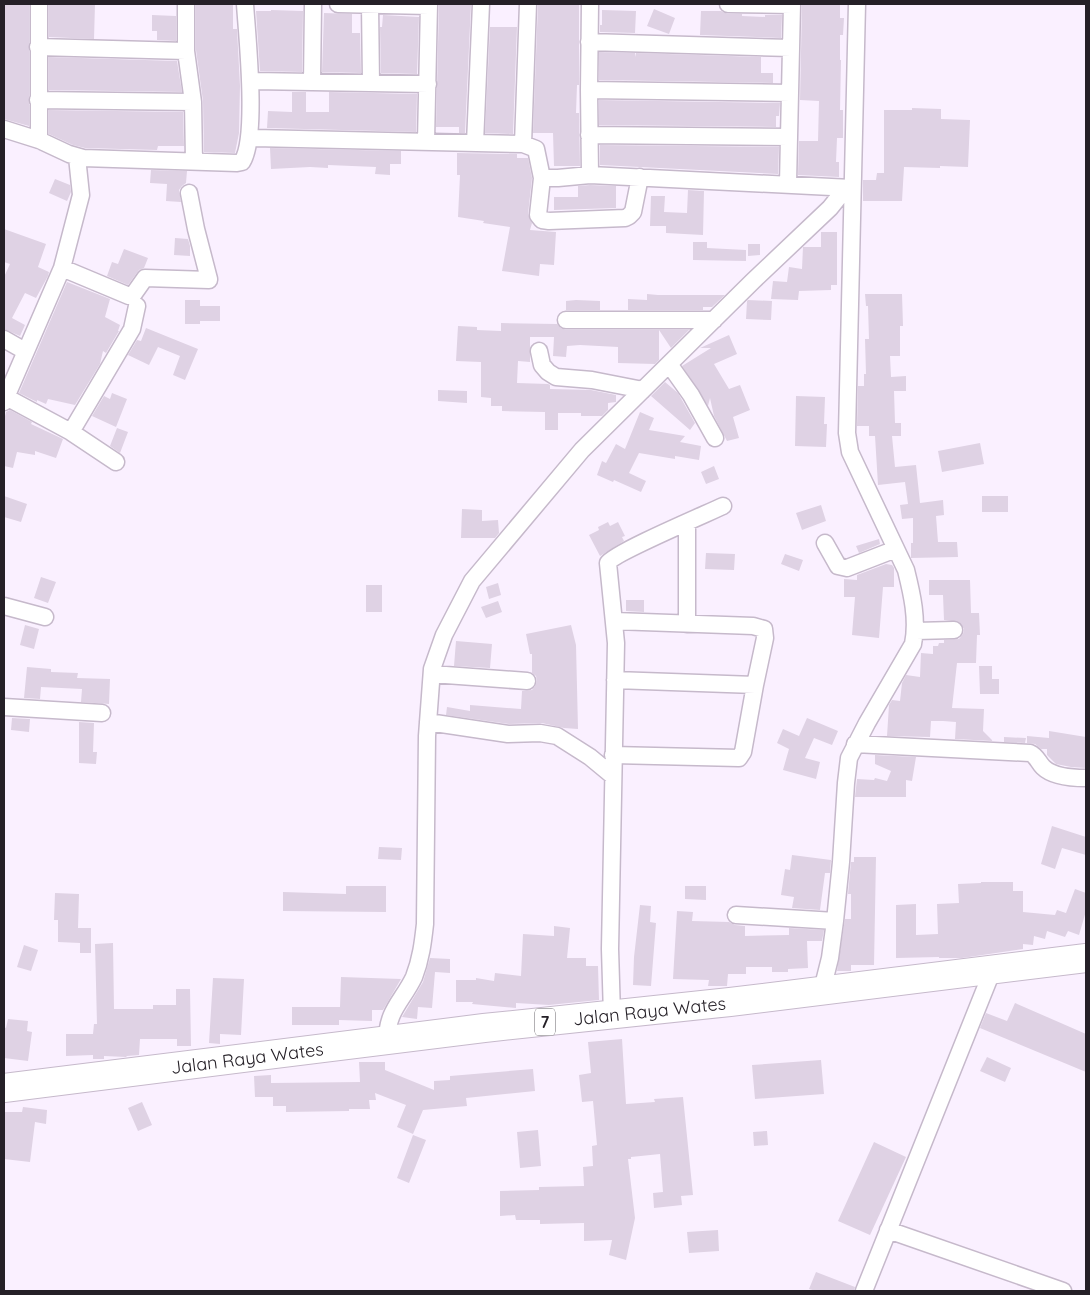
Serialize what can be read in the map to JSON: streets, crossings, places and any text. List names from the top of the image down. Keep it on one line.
{"streets":{"highway":["Jalan Raya Wates","7"]}}
